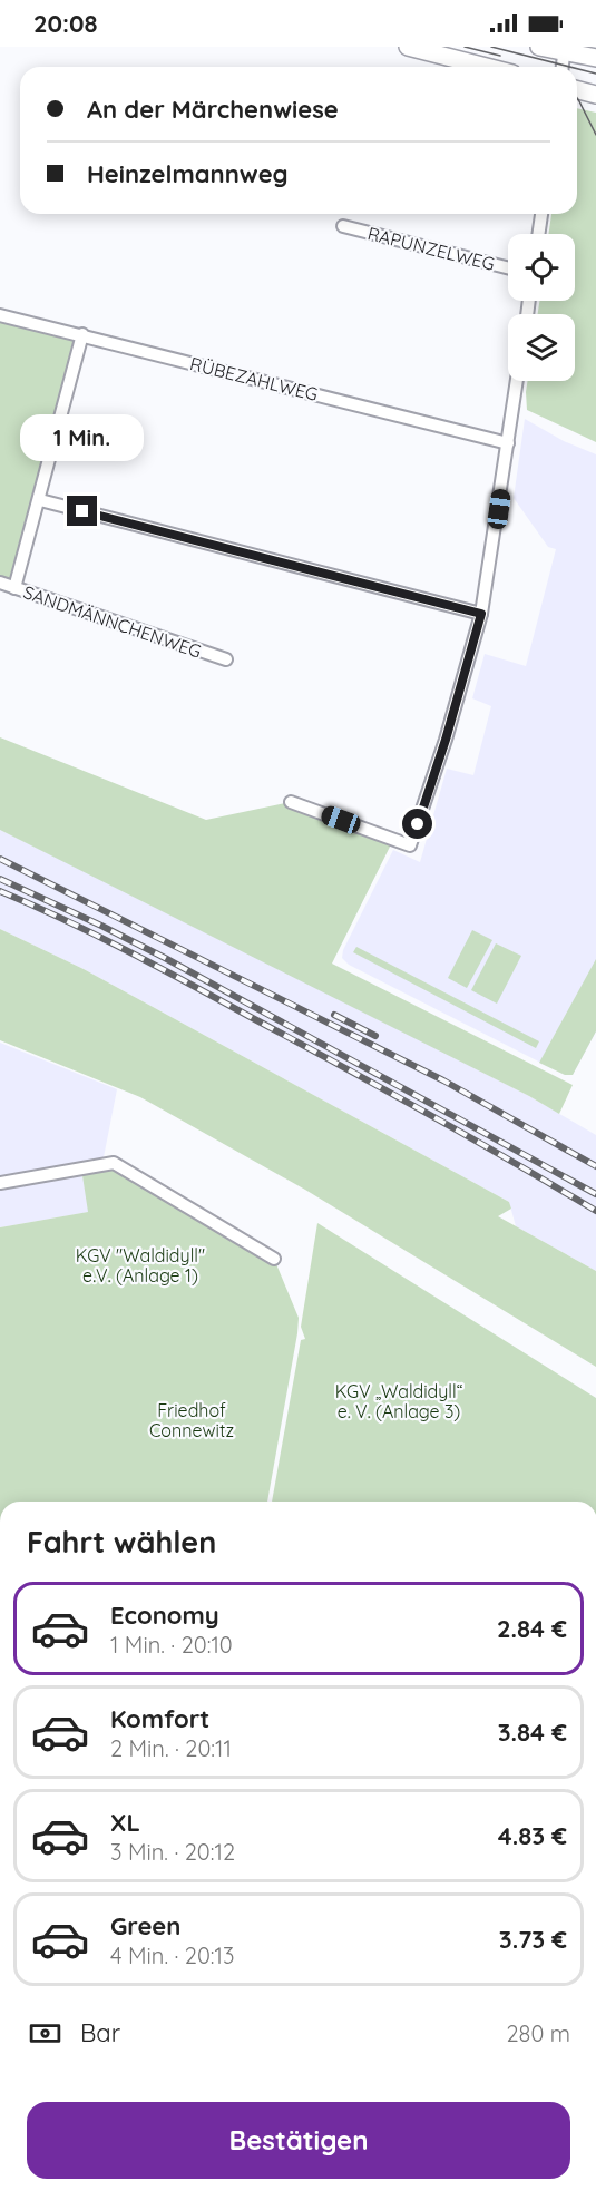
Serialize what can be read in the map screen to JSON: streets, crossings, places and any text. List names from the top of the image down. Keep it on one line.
{"streets":{"street":["RAPUNZELWEG","RÜBEZAHLWEG","SANDMÄNNCHENWEG"]},"parks":["KGV \"Waldidyll\" e.V. (Anlage 1)","KGV „Waldidyll“ e. V. (Anlage 3)","Friedhof Connewitz"],"page":{"status":"20:08","banner":["An der Märchenwiese","Heinzelmannweg"],"bubble":"1 Min.","heading":"Fahrt wählen","list":[{"name":"Economy","note":"1 Min. · 20:10","value":"2.84 €"},{"name":"Komfort","note":"2 Min. · 20:11","value":"3.84 €"},{"name":"XL","note":"3 Min. · 20:12","value":"4.83 €"},{"name":"Green","note":"4 Min. · 20:13","value":"3.73 €"}],"pay":["Bar","280 m"],"buttons":"Bestätigen"}}
